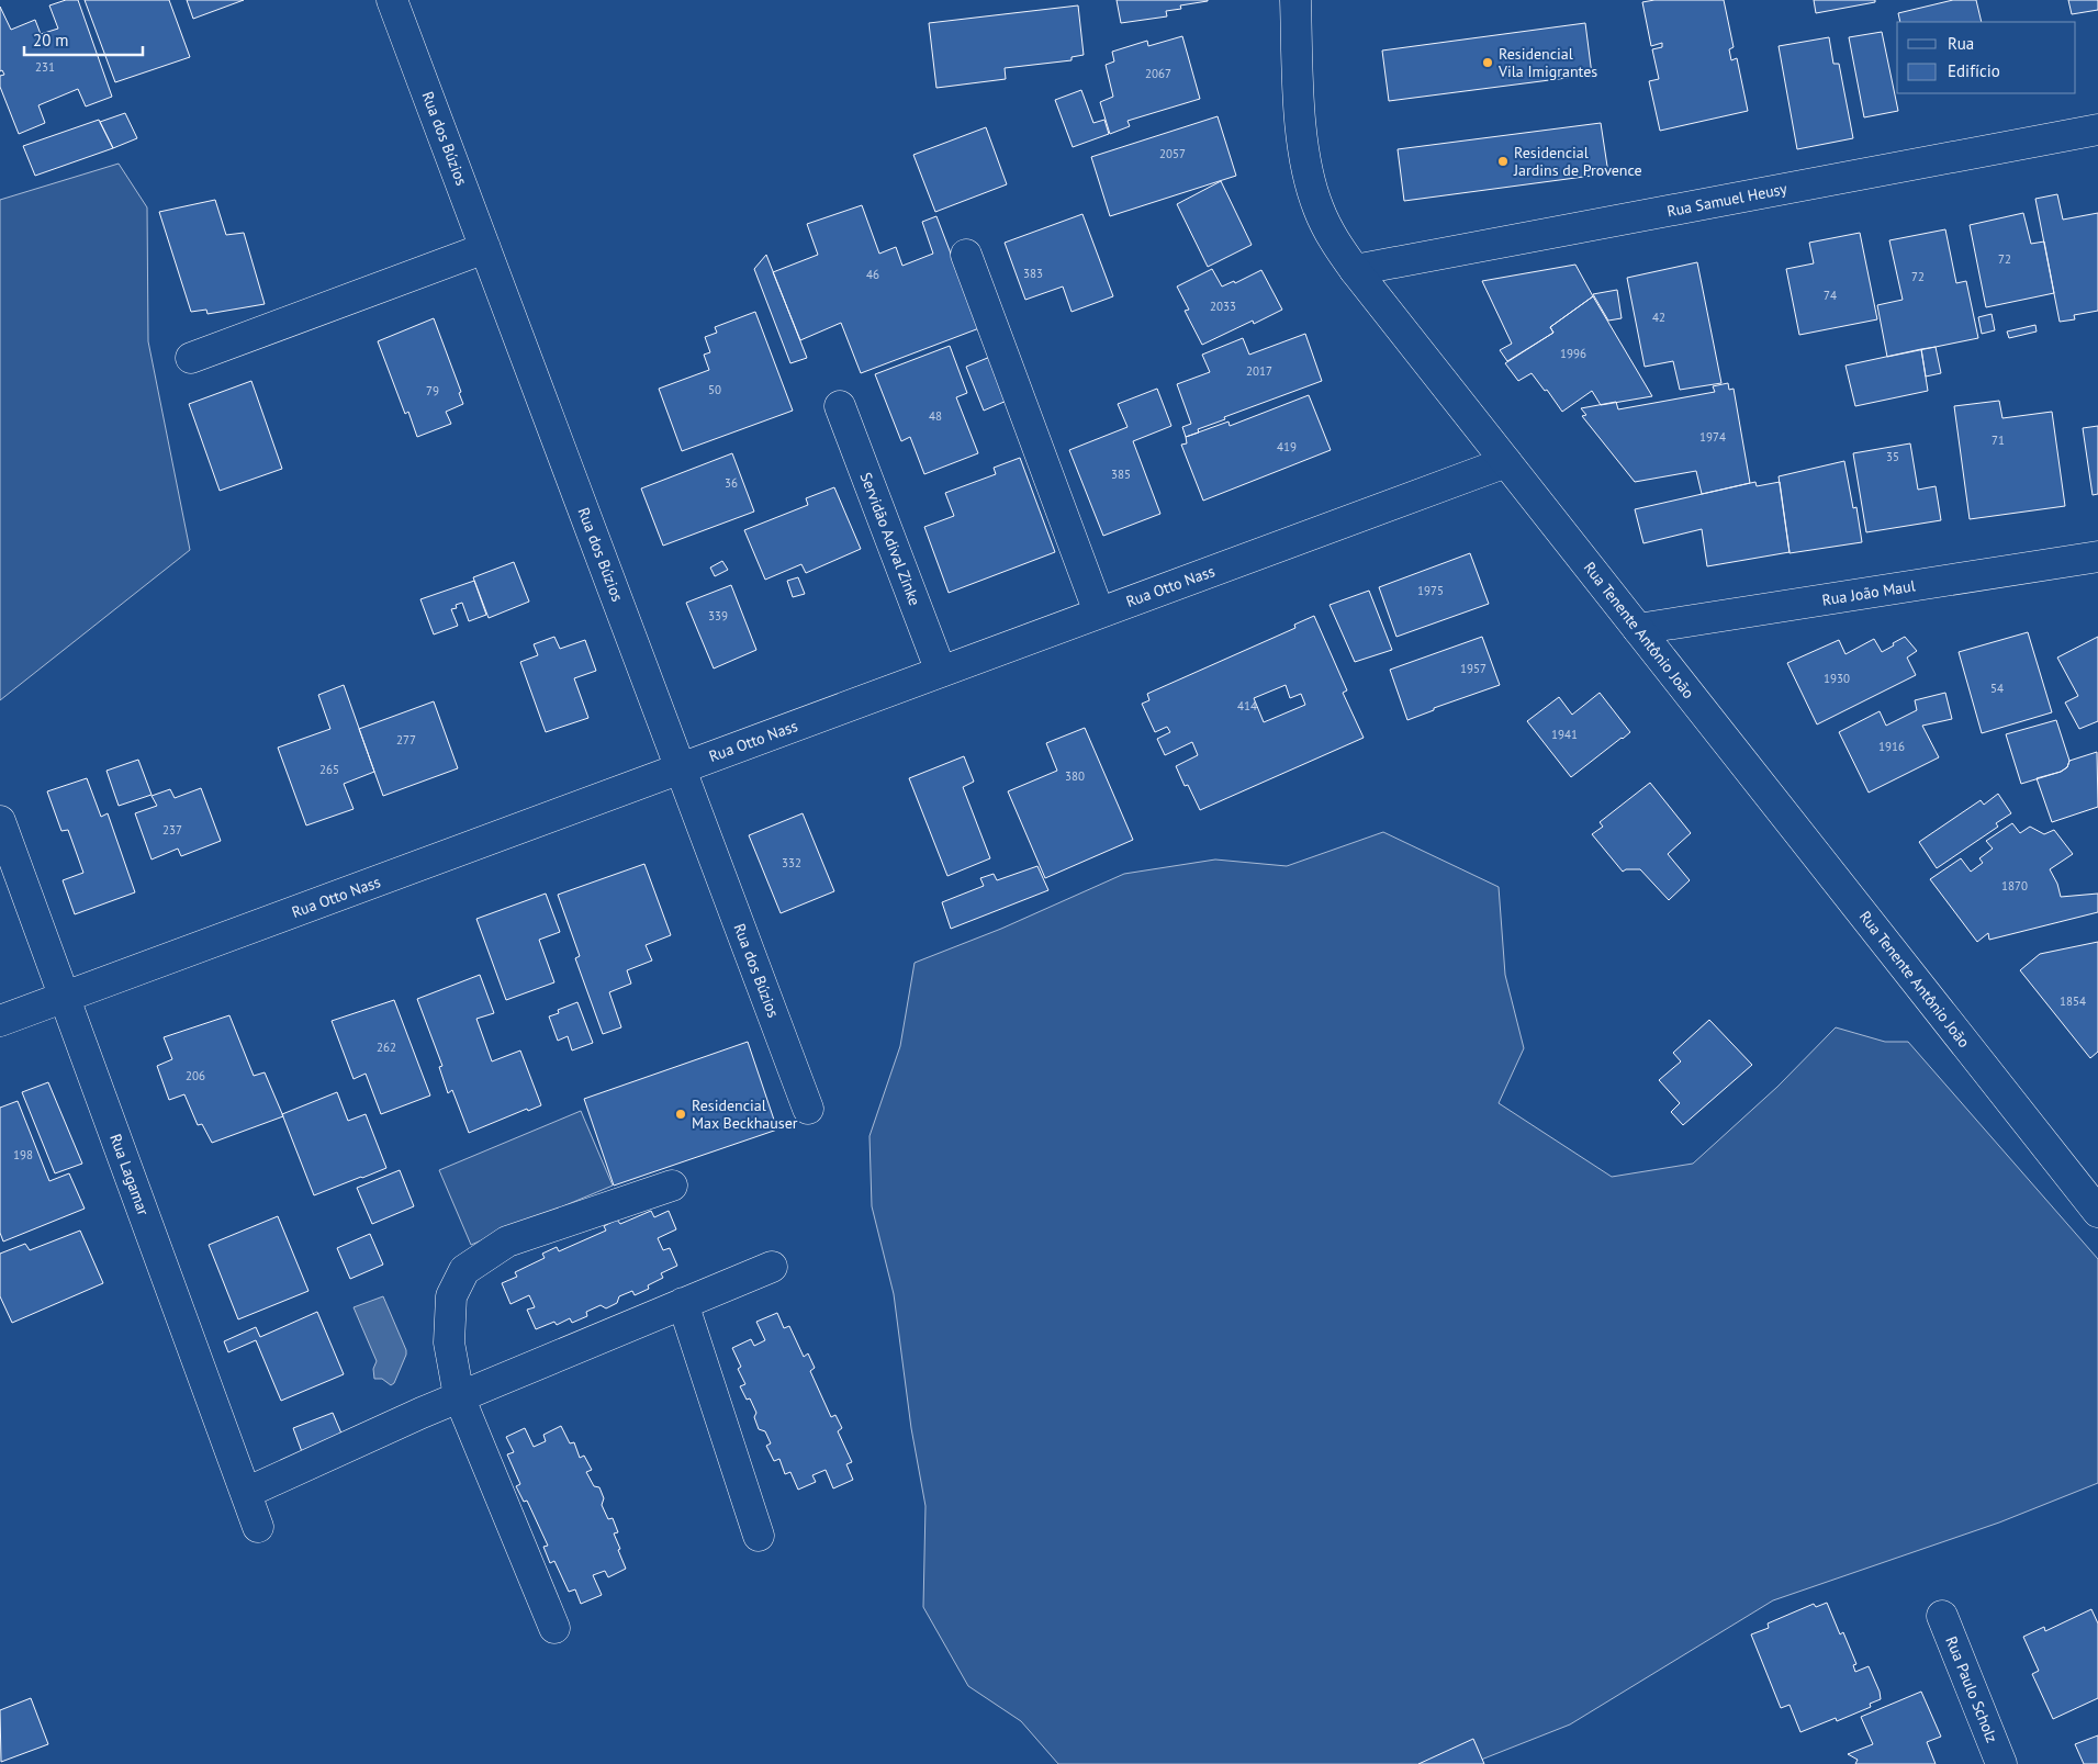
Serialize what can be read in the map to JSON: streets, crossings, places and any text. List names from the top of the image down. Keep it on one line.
{"streets":{"street":["Rua dos Búzios","Rua Samuel Heusy","Servidão Adival Zinke","Rua Otto Nass","Rua João Maul","Rua Tenente Antônio João","Rua Lagamar","Rua Paulo Scholz"]},"crossings":[["Rua dos Búzios","Rua Otto Nass"],["Rua Samuel Heusy","Rua Tenente Antônio João"],["Servidão Adival Zinke","Rua Otto Nass"],["Rua Otto Nass","Rua Tenente Antônio João"],["Rua Otto Nass","Rua Lagamar"],["Rua João Maul","Rua Tenente Antônio João"]],"places":["Residencial Vila Imigrantes","Residencial Jardins de Provence","Residencial Max Beckhauser"],"house_numbers":["231","2067","2057","72","383","46","72","74","2033","42","1996","2017","50","79","48","1974","71","419","35","385","36","1975","339","1957","1930","54","414","1941","277","1916","265","380","237","332","1870","1854","262","206","198"],"legend":["Rua","Edifício"],"scale_bar":"20 m"}
